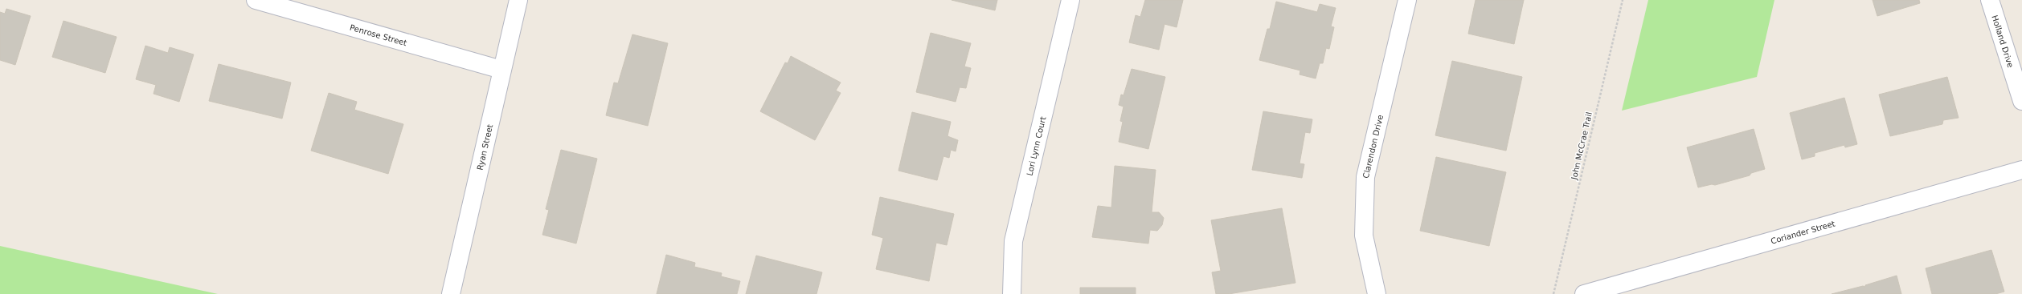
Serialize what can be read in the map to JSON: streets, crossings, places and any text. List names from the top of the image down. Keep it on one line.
{"streets":{"street":["Penrose Street","Holland Drive","Ryan Street","Lori Lynn Court","Clarendon Drive","Coriander Street"],"path":["John McCrae Trail"]},"crossings":[["Penrose Street","Ryan Street"]]}
